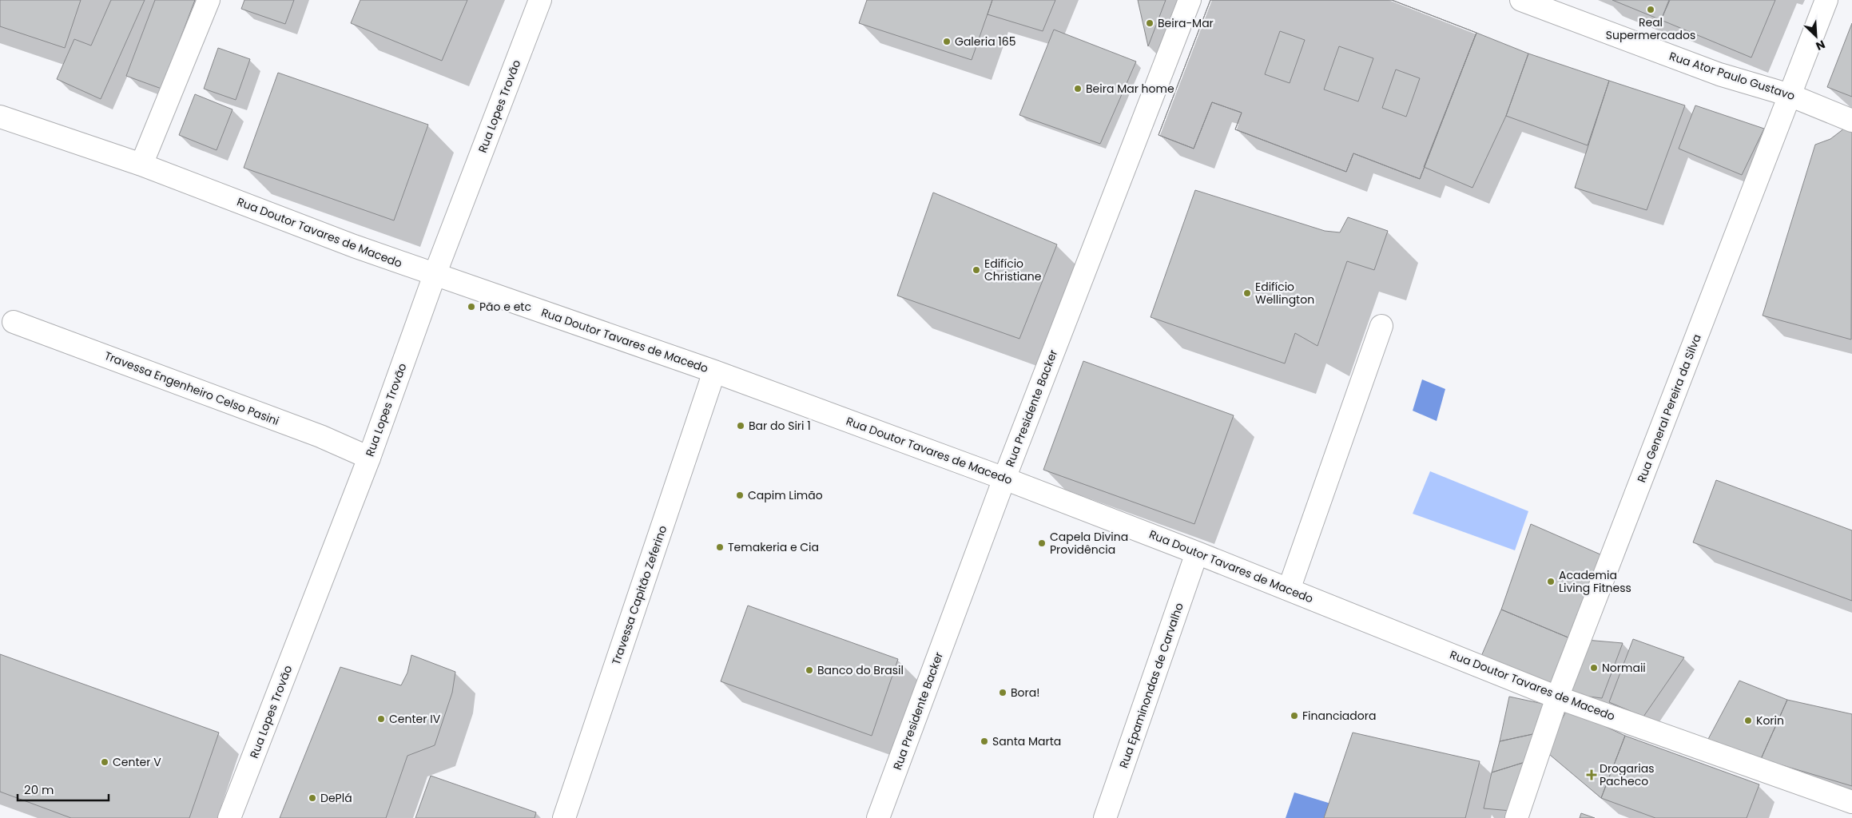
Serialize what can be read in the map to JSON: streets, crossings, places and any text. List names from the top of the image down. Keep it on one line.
{"streets":{"street":["Rua Ator Paulo Gustavo","Rua Lopes Trovão","Rua Doutor Tavares de Macedo","Travessa Engenheiro Celso Pasini","Rua Presidente Backer","Rua General Pereira da Silva","Travessa Capitão Zeferino","Rua Epaminondas de Carvalho"]},"crossings":[["Rua Ator Paulo Gustavo","Rua General Pereira da Silva"],["Rua Lopes Trovão","Rua Doutor Tavares de Macedo"],["Rua Lopes Trovão","Travessa Engenheiro Celso Pasini"],["Rua Doutor Tavares de Macedo","Rua Presidente Backer"],["Rua Doutor Tavares de Macedo","Rua General Pereira da Silva"],["Rua Doutor Tavares de Macedo","Travessa Capitão Zeferino"],["Rua Doutor Tavares de Macedo","Rua Epaminondas de Carvalho"]],"places":{"other":["Real Supermercados","Beira-Mar","Galeria 165","Beira Mar home","Edifício Christiane","Edifício Wellington","Pão e etc","Bar do Siri 1","Capim Limão","Capela Divina Providência","Temakeria e Cia","Academia Living Fitness","Normaii","Banco do Brasil","Bora!","Financiadora","Center IV","Korin","Santa Marta","Center V","DePlá"],"health":["Drogarias Pacheco"]},"scale_bar":"20 m","north":"bottom right"}
